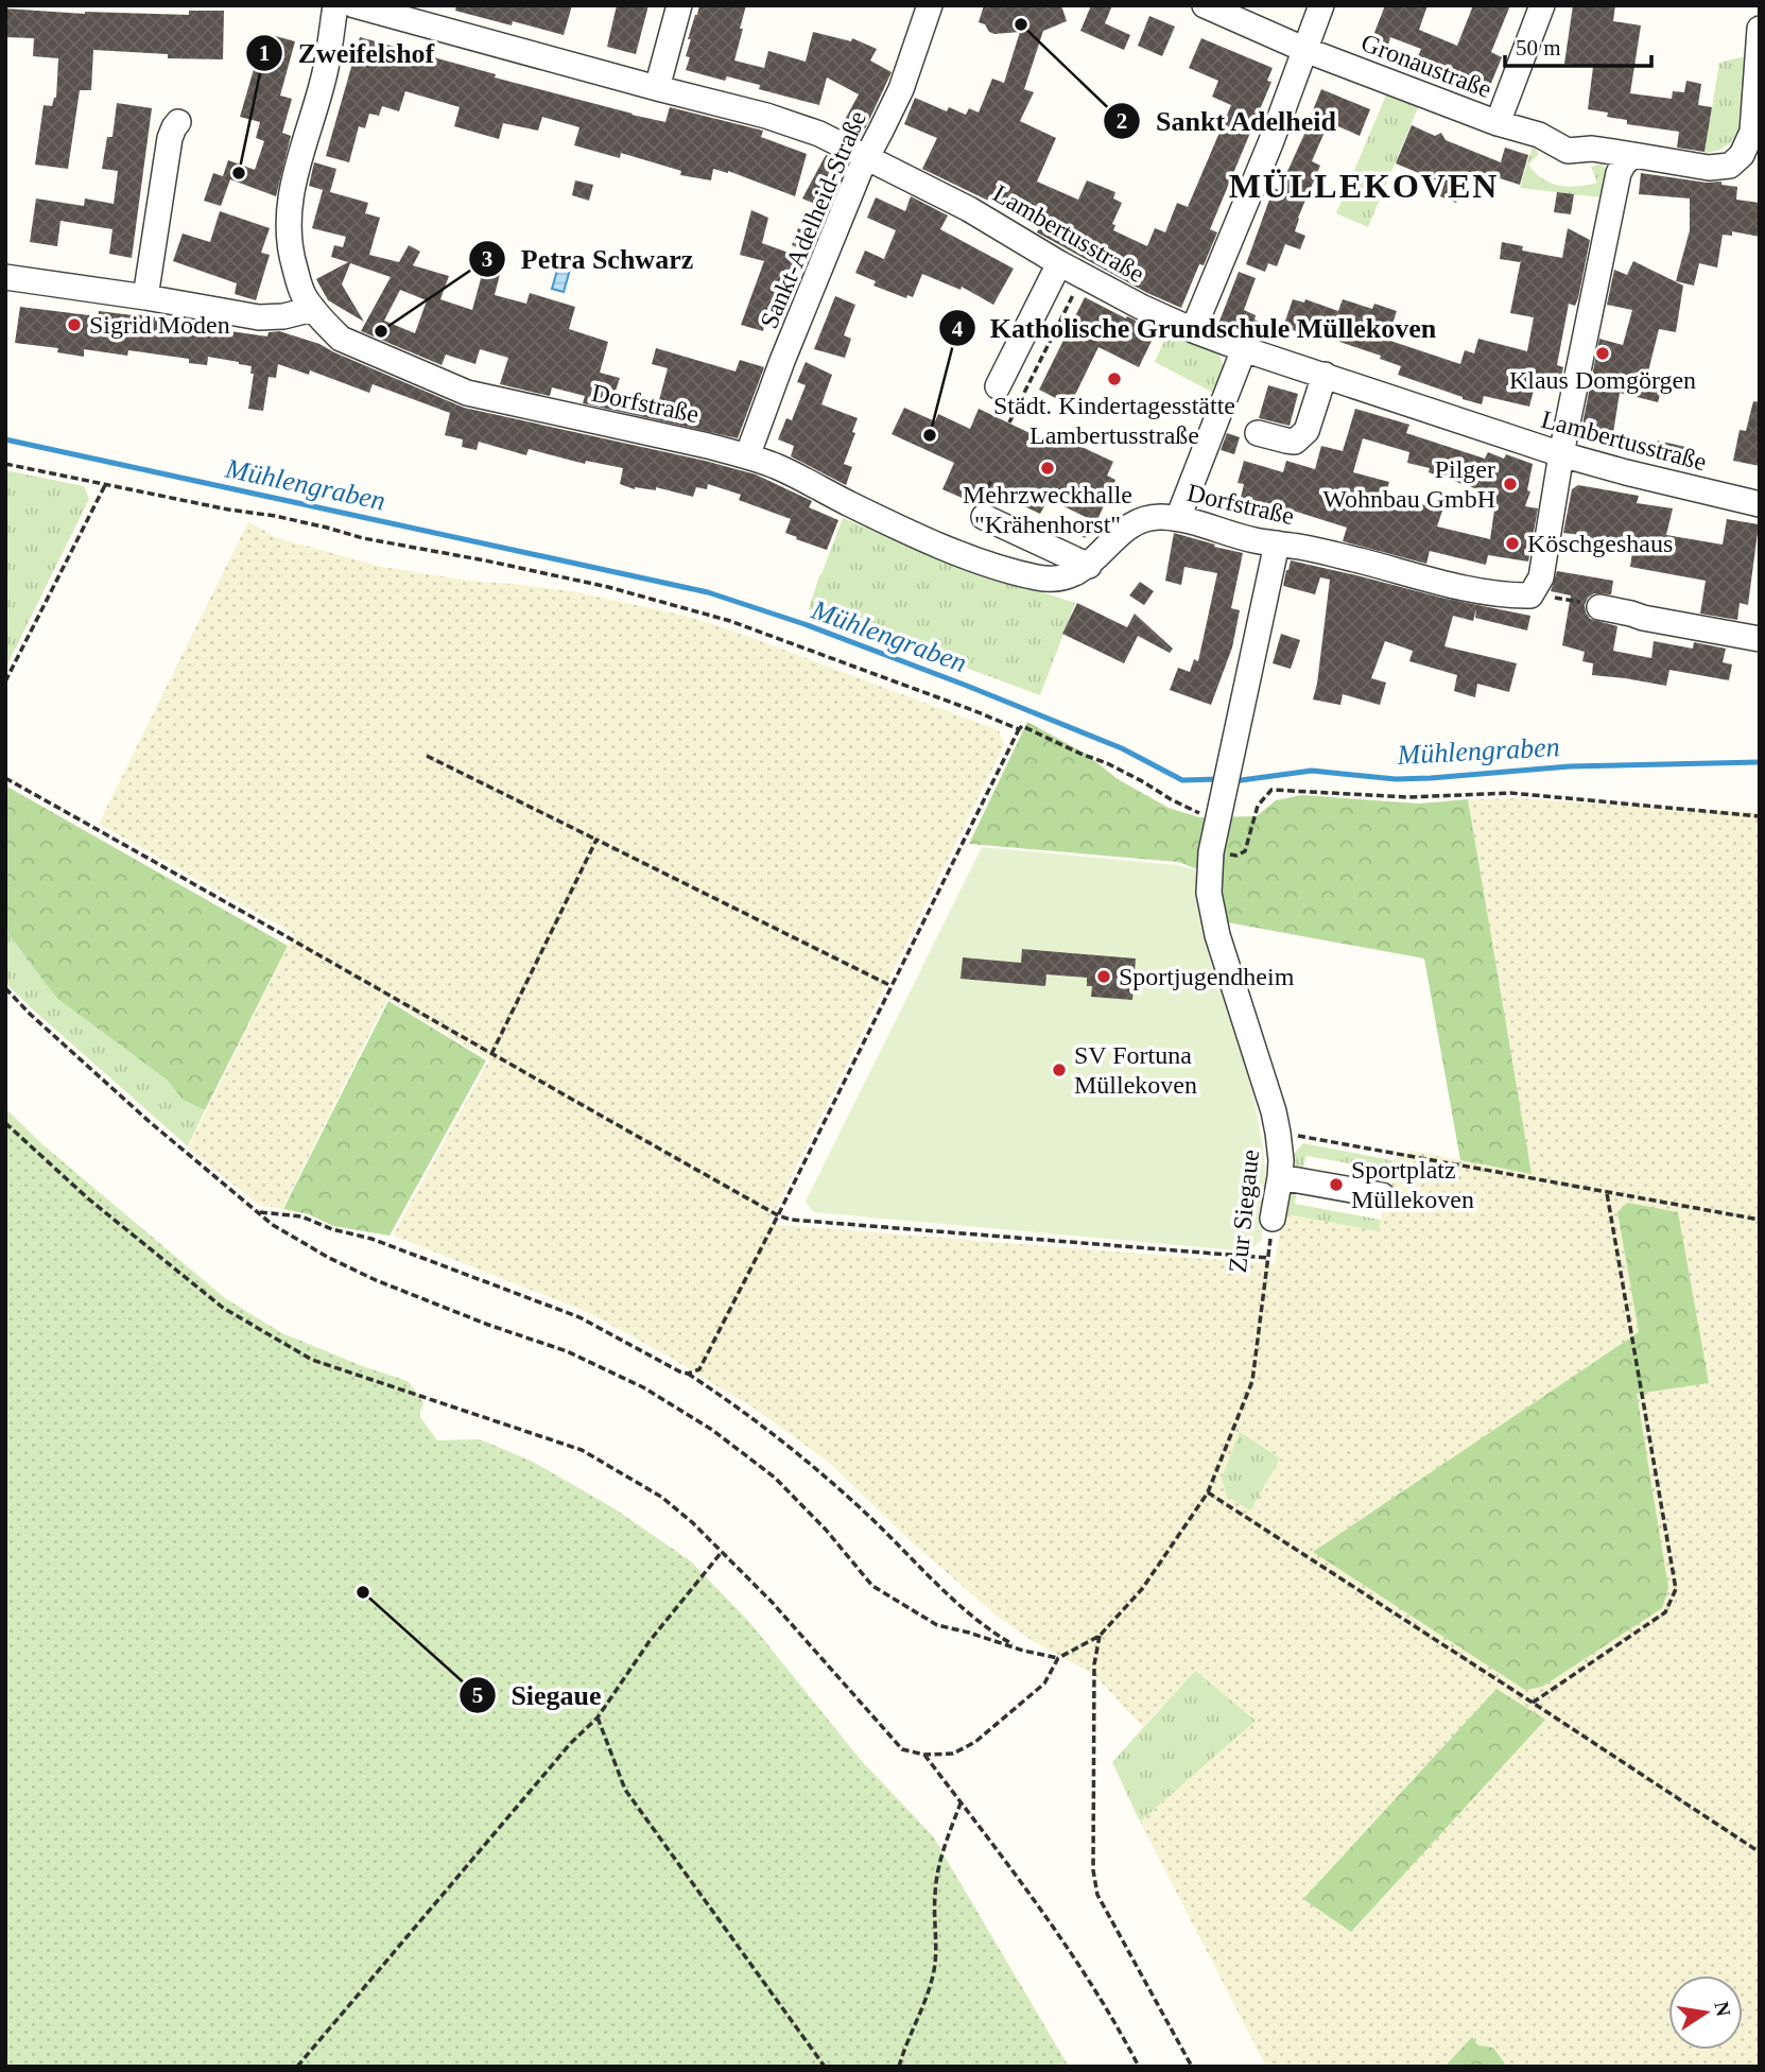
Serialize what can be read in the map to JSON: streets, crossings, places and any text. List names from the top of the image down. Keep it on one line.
{"streets":{"street":["Gronaustraße","Sankt-Adelheid-Straße","Lambertusstraße","Dorfstraße","Zur Siegaue"]},"crossings":[["Gronaustraße","Dorfstraße"],["Sankt-Adelheid-Straße","Lambertusstraße"],["Sankt-Adelheid-Straße","Dorfstraße"],["Lambertusstraße","Dorfstraße"],["Dorfstraße","Zur Siegaue"]],"districts":["MÜLLEKOVEN"],"water":["Mühlengraben"],"places":["Sankt Adelheid","Zweifelshof","Sigrid Moden","Petra Schwarz","Klaus Domgörgen","Städt. Kindertagesstätte Lambertusstraße","Katholische Grundschule Müllekoven","Mehrzweckhalle \"Krähenhorst\"","Pilger Wohnbau GmbH","Köschgeshaus","Sportjugendheim","SV Fortuna Müllekoven","Sportplatz Müllekoven","Siegaue"],"scale_bar":"50 m","north":"right"}
